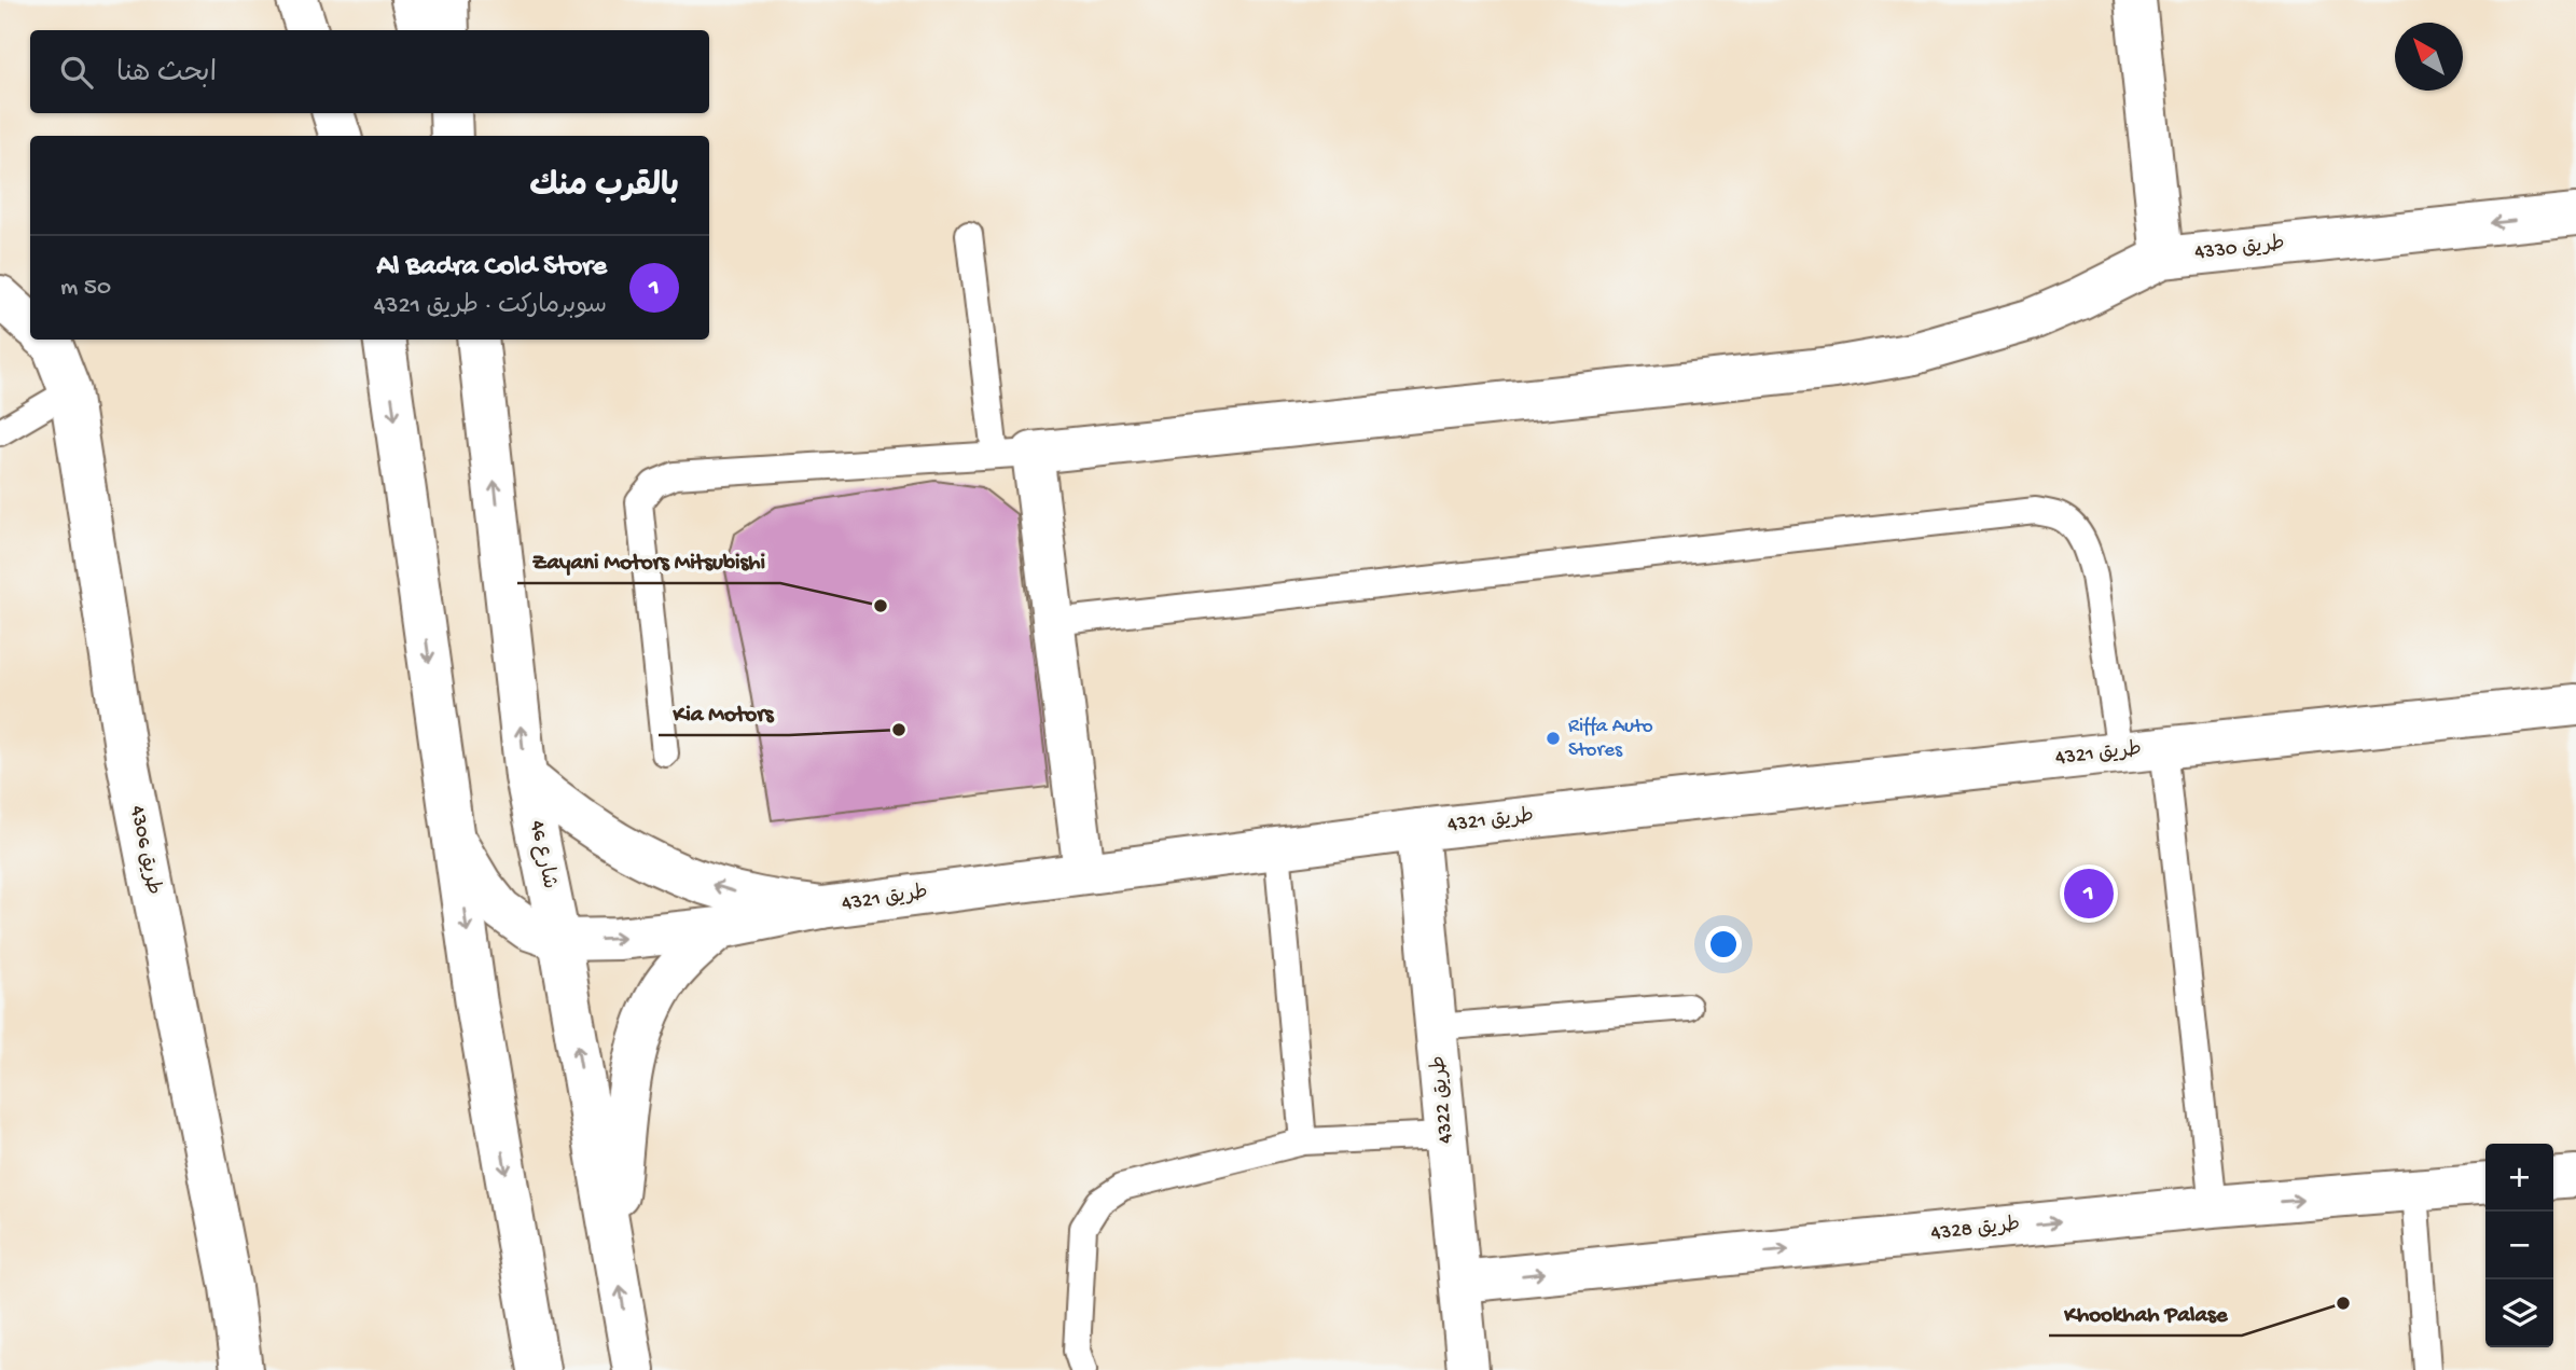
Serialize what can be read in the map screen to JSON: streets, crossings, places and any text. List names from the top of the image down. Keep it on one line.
{"streets":{"street":["طريق 4330","طريق 4321","طريق 4306","شارع 46","طريق 4322","طريق 4328"]},"crossings":[["طريق 4321","شارع 46"],["طريق 4321","طريق 4322"],["طريق 4322","طريق 4328"]],"one_way":["طريق 4330","طريق 4328"],"places":["Zayani Motors Mitsubishi","Kia Motors","Riffa Auto Stores","Khookhah Palase"],"north":"top left","page":{"search":"ابحث هنا","heading":"بالقرب منك","list":[{"mark":"1","name":"Al Badra Cold Store","note":"سوبرماركت · طريق 4321","value":"50 m"}],"pins":"1","map_buttons":["+","−"]}}
